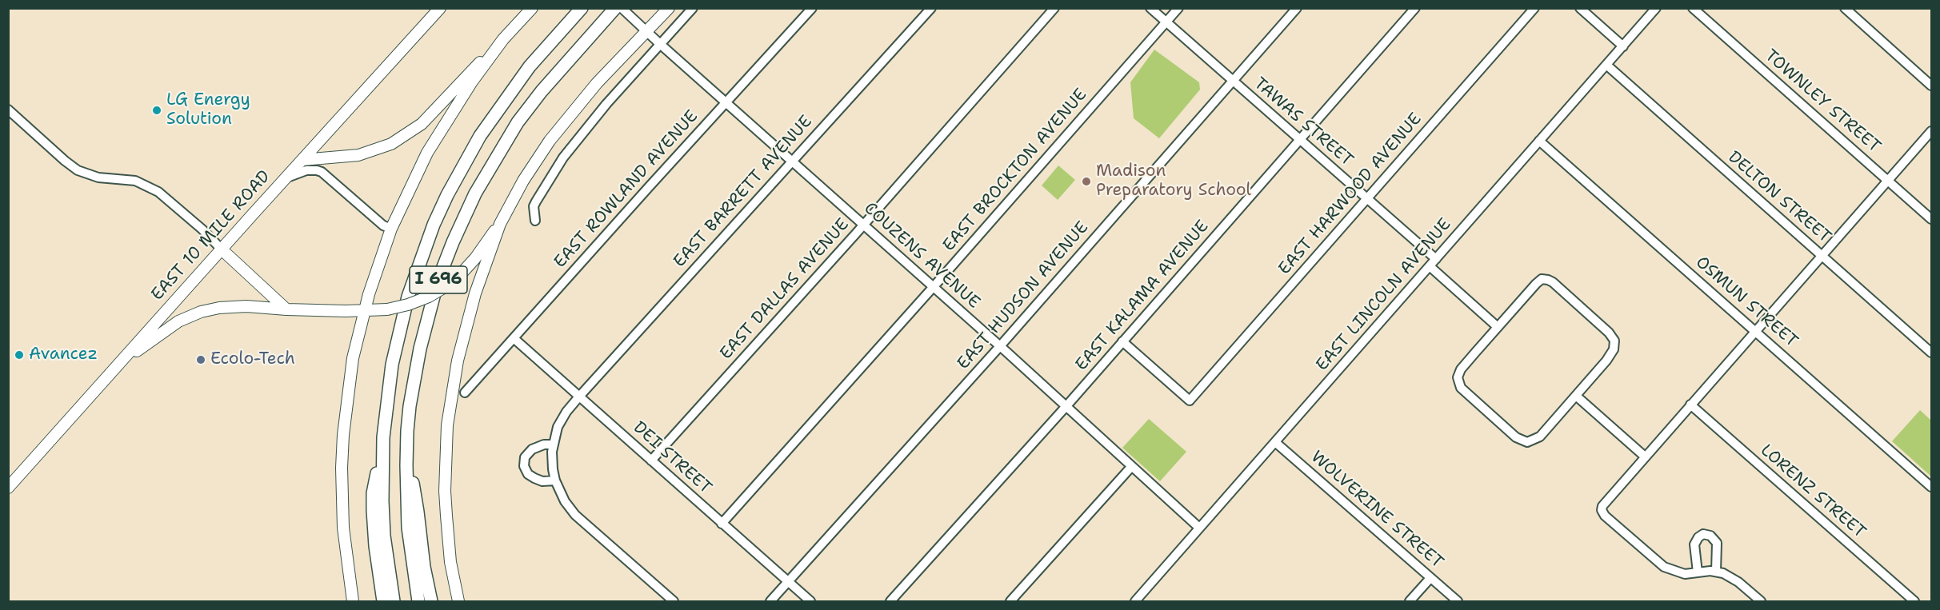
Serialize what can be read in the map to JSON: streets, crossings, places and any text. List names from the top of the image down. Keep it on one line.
{"streets":{"highway":["I 696"],"main road":["EAST 10 MILE ROAD"],"street":["TOWNLEY STREET","TAWAS STREET","EAST BROCKTON AVENUE","EAST ROWLAND AVENUE","EAST BARRETT AVENUE","EAST HARWOOD AVENUE","DELTON STREET","COUZENS AVENUE","EAST DALLAS AVENUE","EAST LINCOLN AVENUE","EAST HUDSON AVENUE","EAST KALAMA AVENUE","OSMUN STREET","DEI STREET","LORENZ STREET","WOLVERINE STREET"]},"crossings":[["TAWAS STREET","EAST BROCKTON AVENUE"],["TAWAS STREET","EAST HARWOOD AVENUE"],["TAWAS STREET","EAST LINCOLN AVENUE"],["TAWAS STREET","EAST HUDSON AVENUE"],["TAWAS STREET","EAST KALAMA AVENUE"],["EAST BROCKTON AVENUE","COUZENS AVENUE"],["EAST BROCKTON AVENUE","DEI STREET"],["EAST ROWLAND AVENUE","COUZENS AVENUE"],["EAST ROWLAND AVENUE","DEI STREET"],["EAST BARRETT AVENUE","COUZENS AVENUE"],["EAST BARRETT AVENUE","DEI STREET"],["EAST HARWOOD AVENUE","EAST KALAMA AVENUE"],["DELTON STREET","EAST LINCOLN AVENUE"],["COUZENS AVENUE","EAST DALLAS AVENUE"],["COUZENS AVENUE","EAST LINCOLN AVENUE"],["COUZENS AVENUE","EAST HUDSON AVENUE"],["COUZENS AVENUE","EAST KALAMA AVENUE"],["EAST DALLAS AVENUE","DEI STREET"],["EAST LINCOLN AVENUE","OSMUN STREET"],["EAST LINCOLN AVENUE","WOLVERINE STREET"],["EAST HUDSON AVENUE","DEI STREET"]],"places":["LG Energy Solution","Madison Preparatory School","Avancez","Ecolo-Tech"]}
